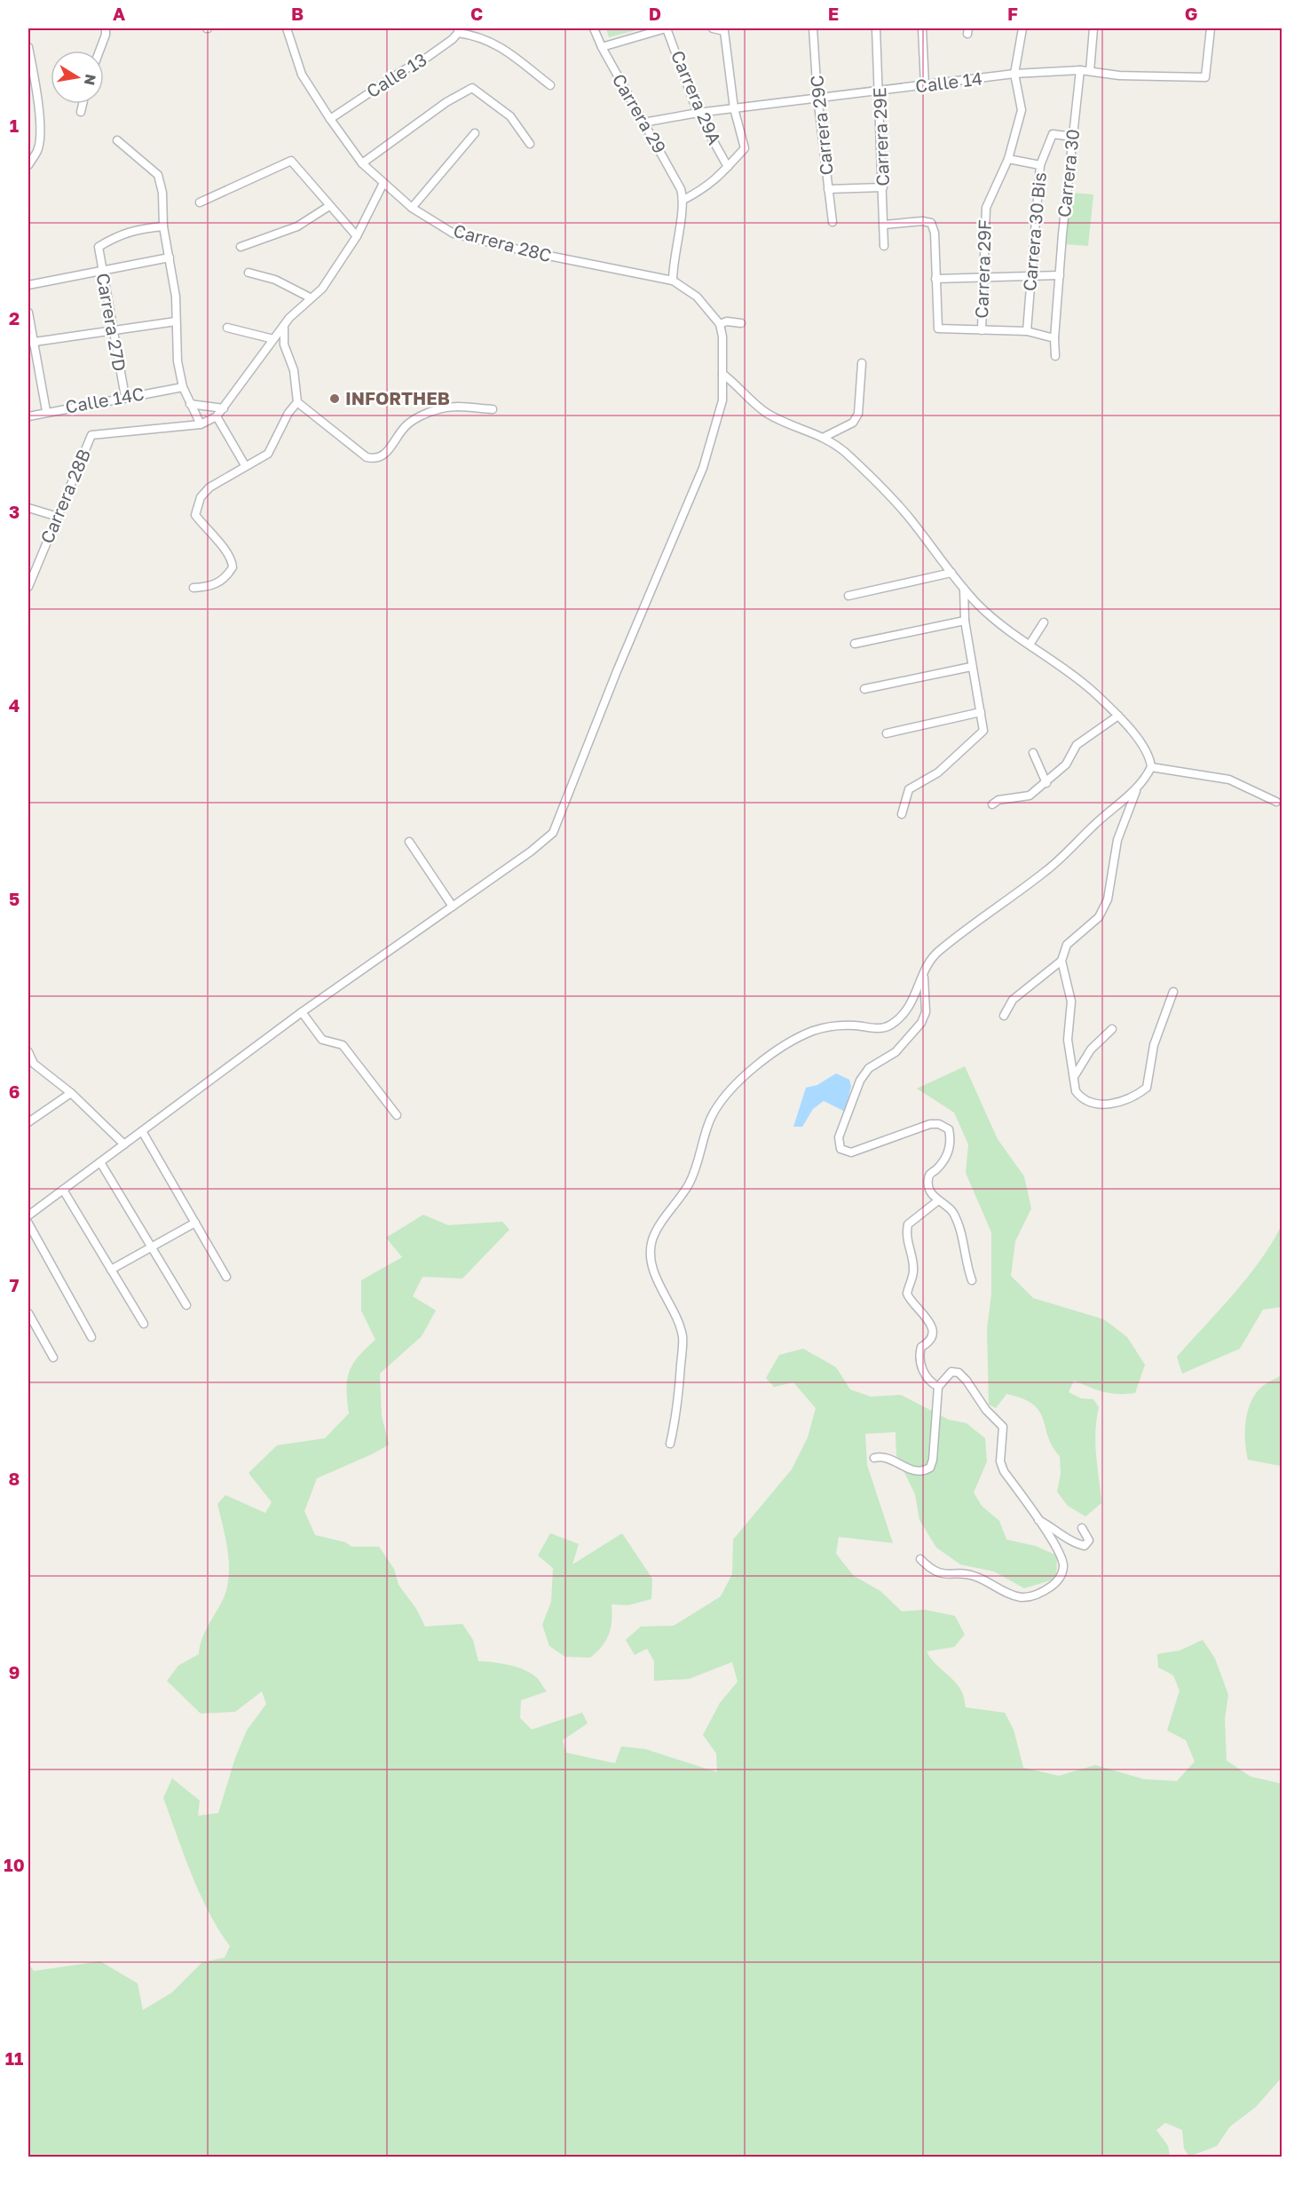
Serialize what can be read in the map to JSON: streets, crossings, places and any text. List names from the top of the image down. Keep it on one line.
{"streets":{"street":["Calle 13","Calle 14","Carrera 29A","Carrera 29","Carrera 29C","Carrera 29E","Carrera 30","Carrera 30 Bis","Carrera 28C","Carrera 29F","Carrera 27D","Calle 14C","Carrera 28B"]},"crossings":[["Calle 13","Carrera 28C"],["Calle 14","Carrera 29A"],["Calle 14","Carrera 29"],["Calle 14","Carrera 29C"],["Calle 14","Carrera 29E"],["Calle 14","Carrera 30"],["Carrera 30","Carrera 30 Bis"],["Carrera 27D","Calle 14C"]],"places":["INFORTHEB"],"north":"right","grid":{"columns":["A","B","C","D","E","F","G"],"rows":["1","2","3","4","5","6","7","8","9","10","11"]}}
